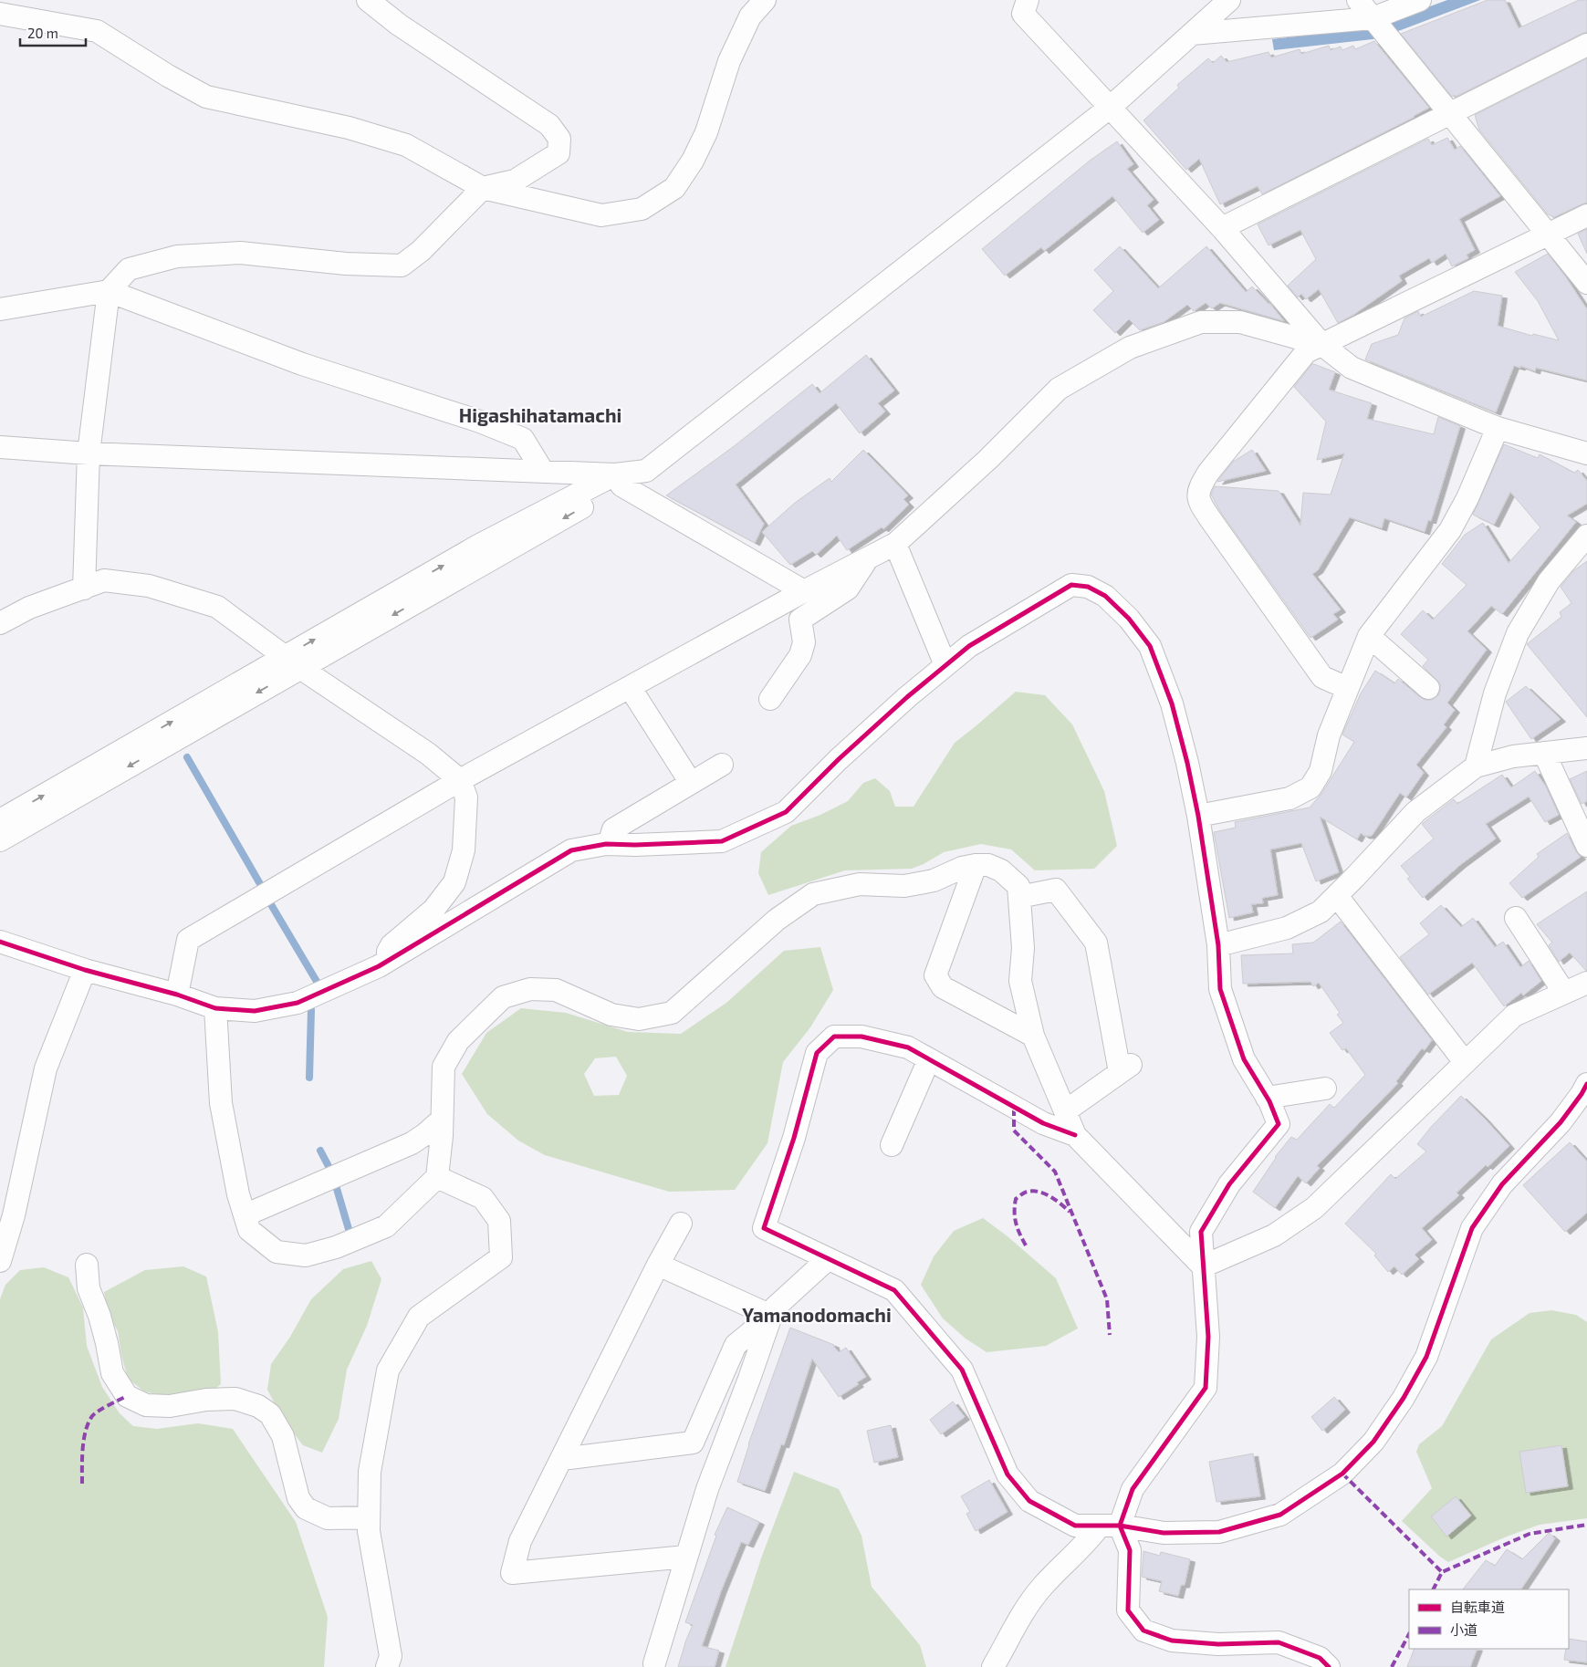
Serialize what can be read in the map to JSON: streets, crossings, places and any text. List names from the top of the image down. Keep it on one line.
{"districts":["Higashihatamachi","Yamanodomachi"],"legend":["自転車道","小道"],"scale_bar":"20 m"}
